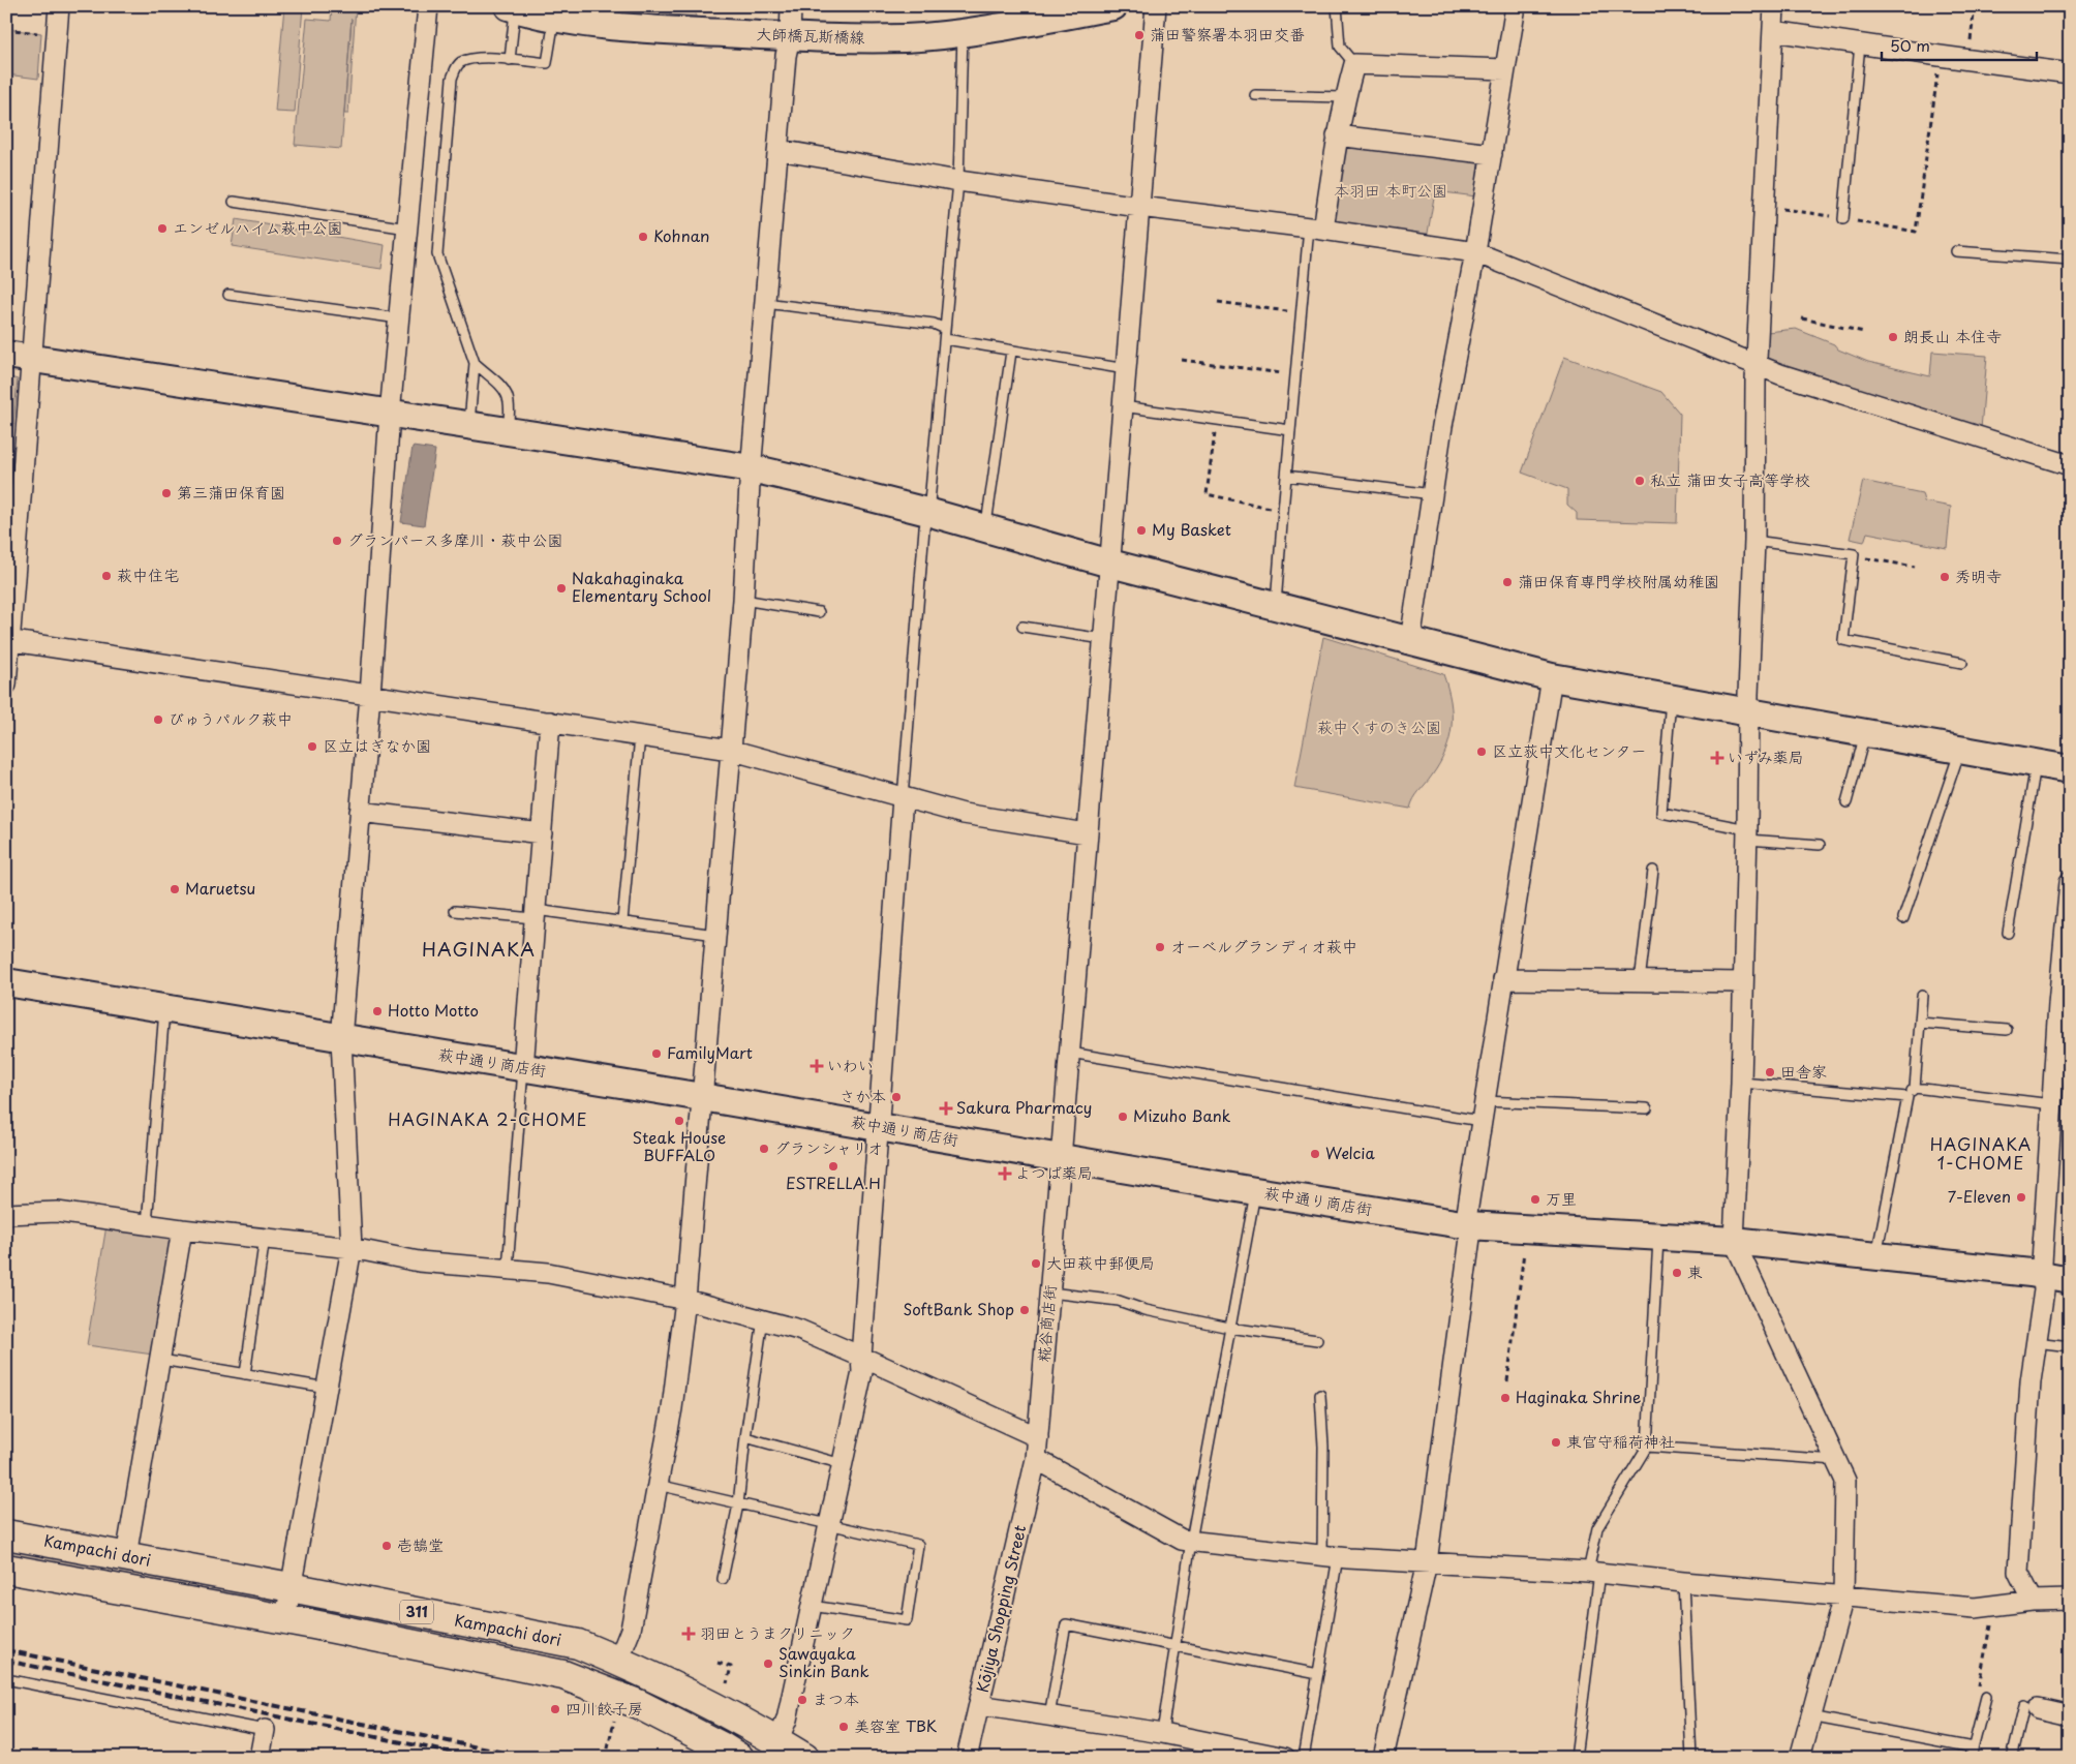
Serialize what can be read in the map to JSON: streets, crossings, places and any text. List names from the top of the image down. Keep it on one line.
{"streets":{"main road":["Kampachi dori","311"],"street":["大師橋瓦斯橋線","萩中通り商店街","糀谷商店街","Kōjiya Shopping Street"]},"crossings":[["萩中通り商店街","糀谷商店街"],["糀谷商店街","Kōjiya Shopping Street"]],"districts":["HAGINAKA","HAGINAKA 2-CHOME","HAGINAKA 1-CHOME"],"parks":["本羽田 本町公園","萩中くすのき公園"],"places":{"other":["蒲田警察署本羽田交番","エンゼルハイム萩中公園","Kohnan","朗長山 本住寺","私立 蒲田女子高等学校","第三蒲田保育園","My Basket","グランパース多摩川・萩中公園","萩中住宅","秀明寺","蒲田保育専門学校附属幼稚園","Nakahaginaka Elementary School","びゅうパルク萩中","区立はぎなか園","区立荻中文化センター","Maruetsu","オーベルグランディオ萩中","Hotto Motto","FamilyMart","田舎家","さか本","Mizuho Bank","Steak House BUFFALO","グランシャリオ","Welcia","ESTRELLA.H","7-Eleven","万里","大田萩中郵便局","東","SoftBank Shop","Haginaka Shrine","東官守稲荷神社","壱鵠堂","Sawayaka Sinkin Bank","まつ本","四川餃子房","美容室 TBK"],"health":["いずみ薬局","いわい","Sakura Pharmacy","よつば薬局","羽田とうまクリニック"]},"scale_bar":"50 m"}
